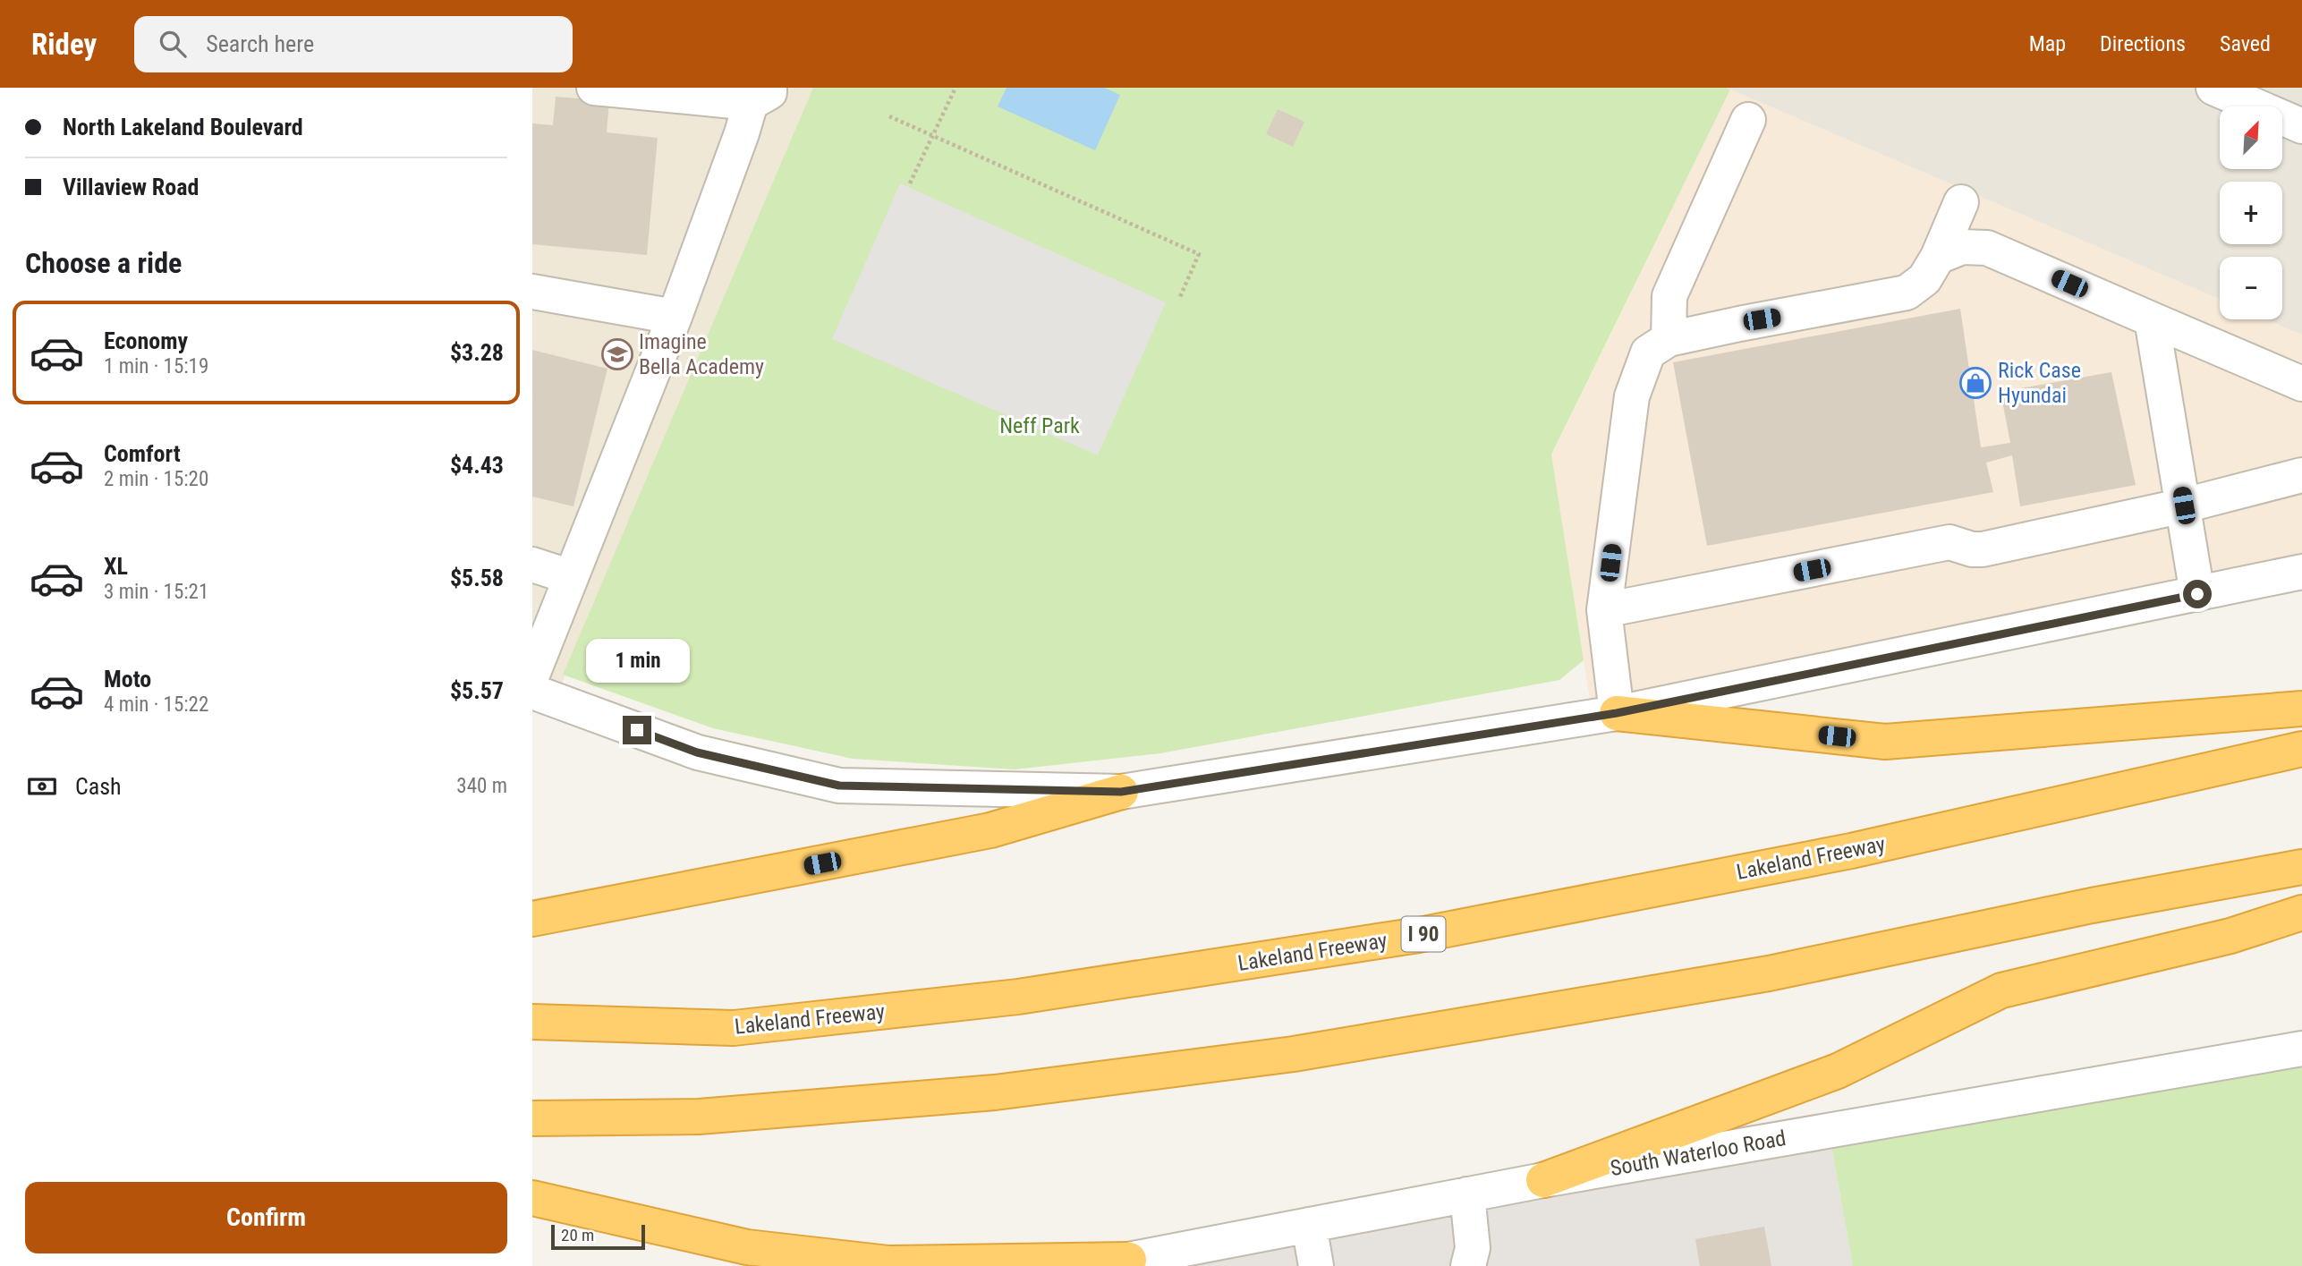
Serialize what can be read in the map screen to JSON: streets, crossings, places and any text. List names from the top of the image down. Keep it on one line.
{"streets":{"highway":["Lakeland Freeway","I 90"],"street":["South Waterloo Road"]},"parks":["Neff Park"],"places":{"school or university":["Imagine Bella Academy"],"shop":["Rick Case Hyundai"]},"scale_bar":"20 m","north":"top right","page":{"header":"Ridey","search":"Search here","nav":["Map","Directions","Saved"],"banner":["North Lakeland Boulevard","Villaview Road"],"map_buttons":["+","−"],"heading":"Choose a ride","list":[{"name":"Economy","note":"1 min · 15:19","value":"$3.28"},{"name":"Comfort","note":"2 min · 15:20","value":"$4.43"},{"name":"XL","note":"3 min · 15:21","value":"$5.58"},{"name":"Moto","note":"4 min · 15:22","value":"$5.57"}],"bubble":"1 min","pay":["Cash","340 m"],"buttons":"Confirm","scale":"20 m"}}
